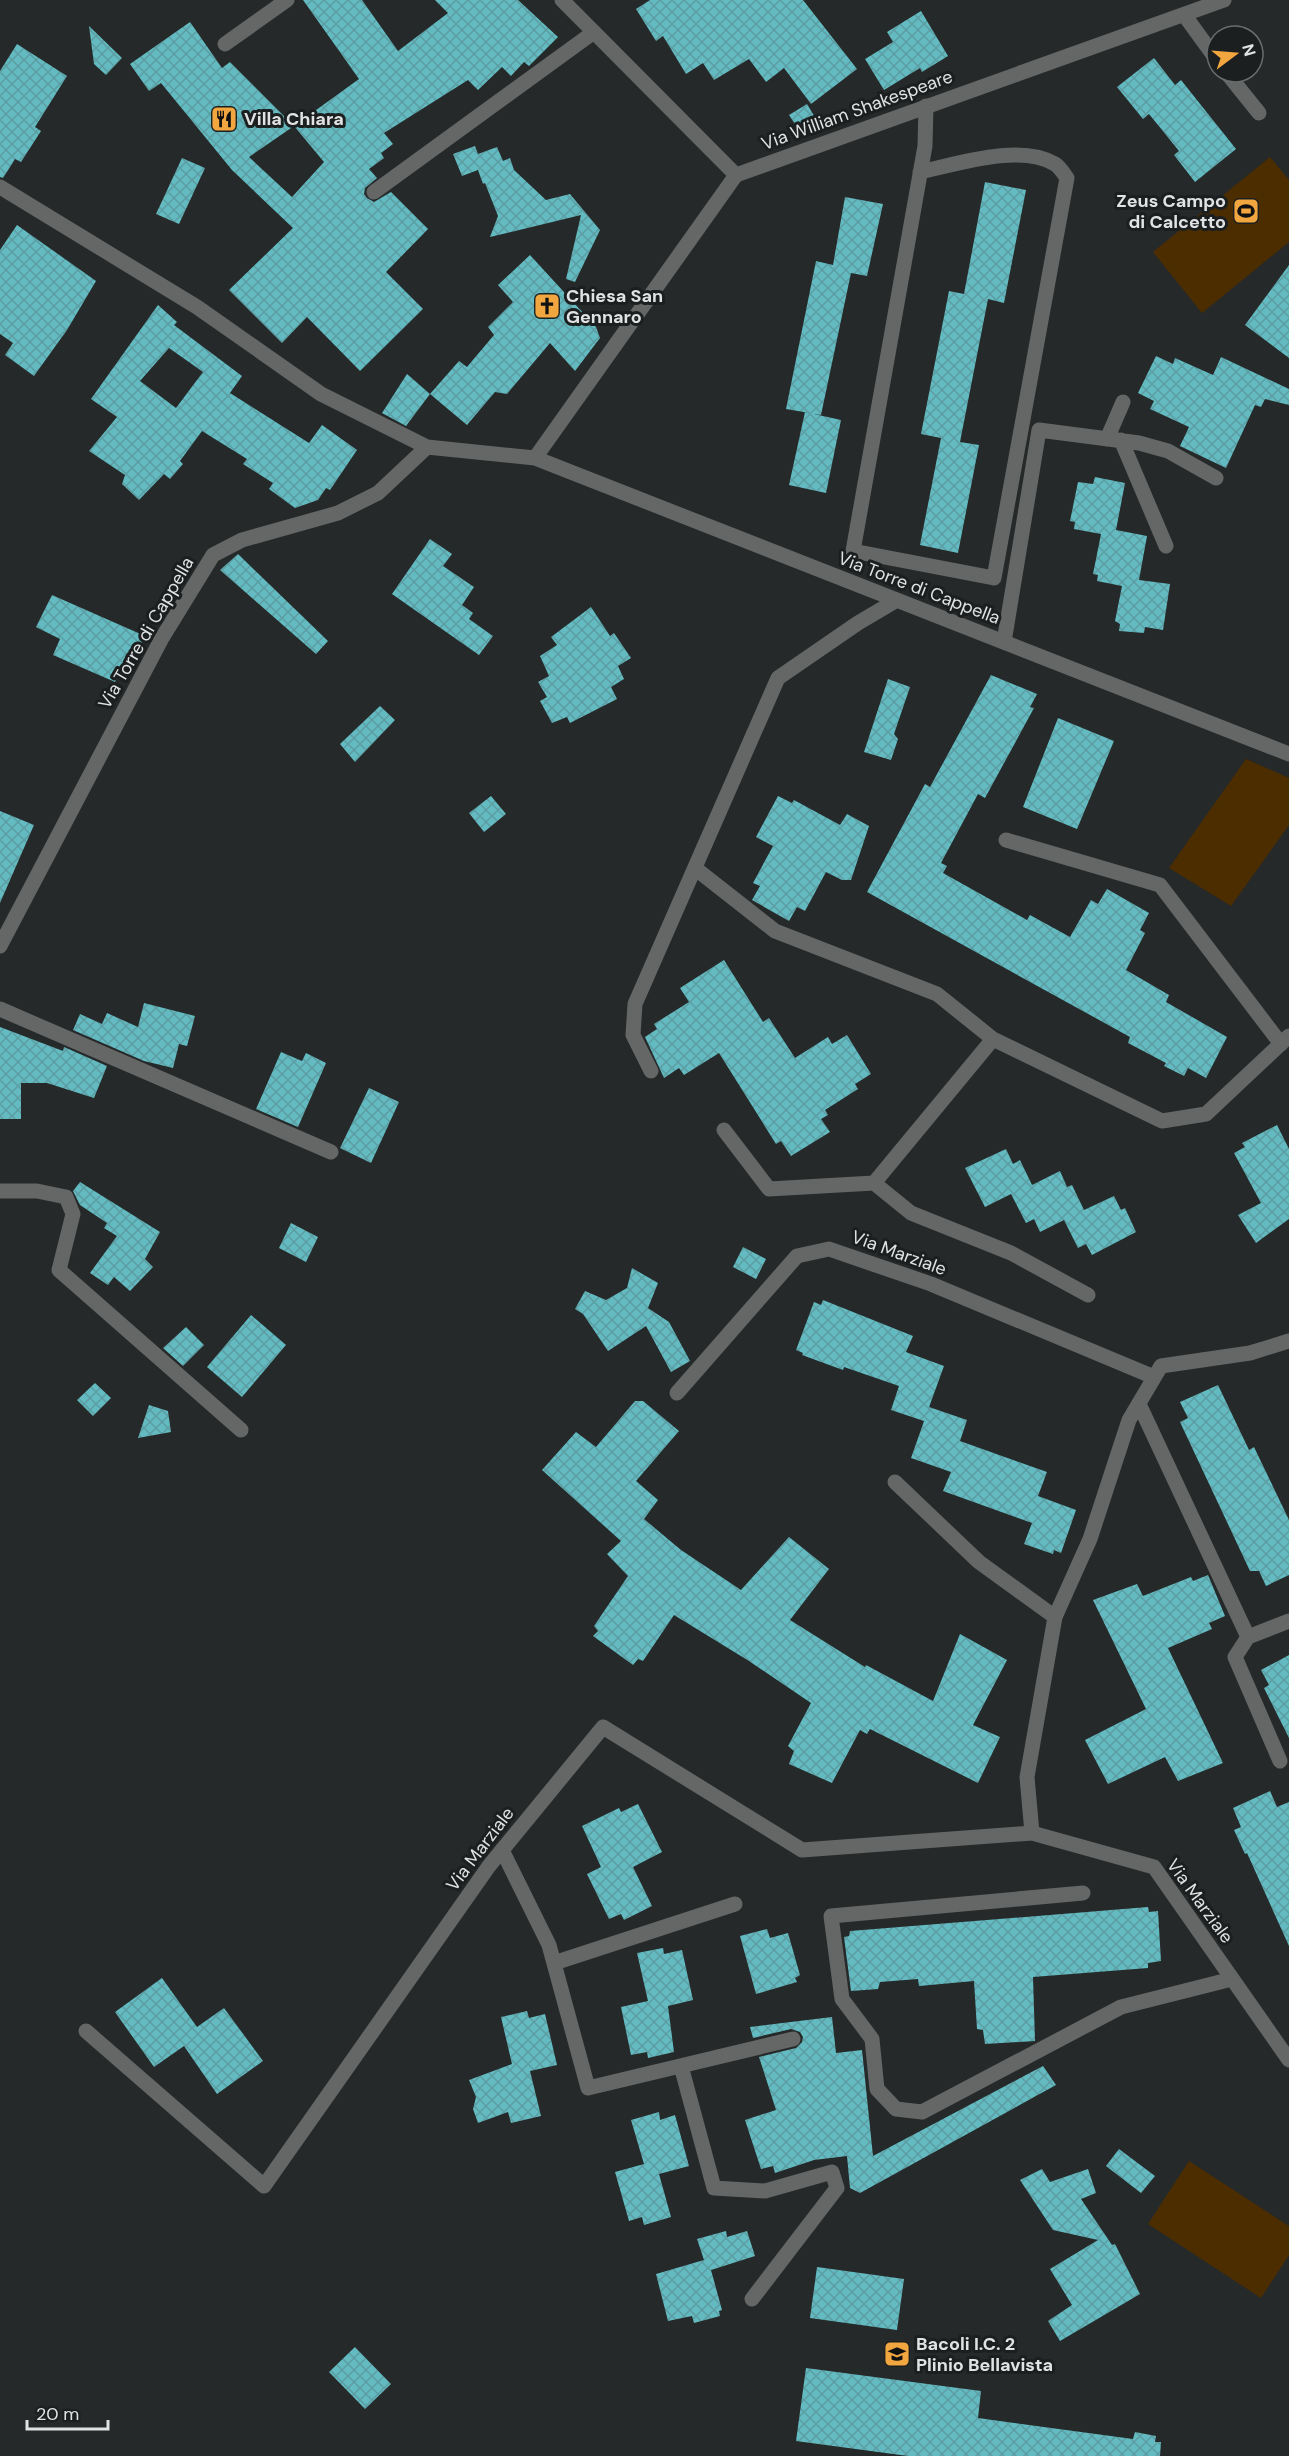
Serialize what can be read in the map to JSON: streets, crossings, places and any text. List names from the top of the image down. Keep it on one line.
{"streets":{"street":["Via William Shakespeare","Via Torre di Cappella","Via Marziale"]},"places":{"restaurant":["Villa Chiara"],"sports":["Zeus Campo di Calcetto"],"church":["Chiesa San Gennaro"],"school or university":["Bacoli I.C. 2 Plinio Bellavista"]},"scale_bar":"20 m","north":"right"}
